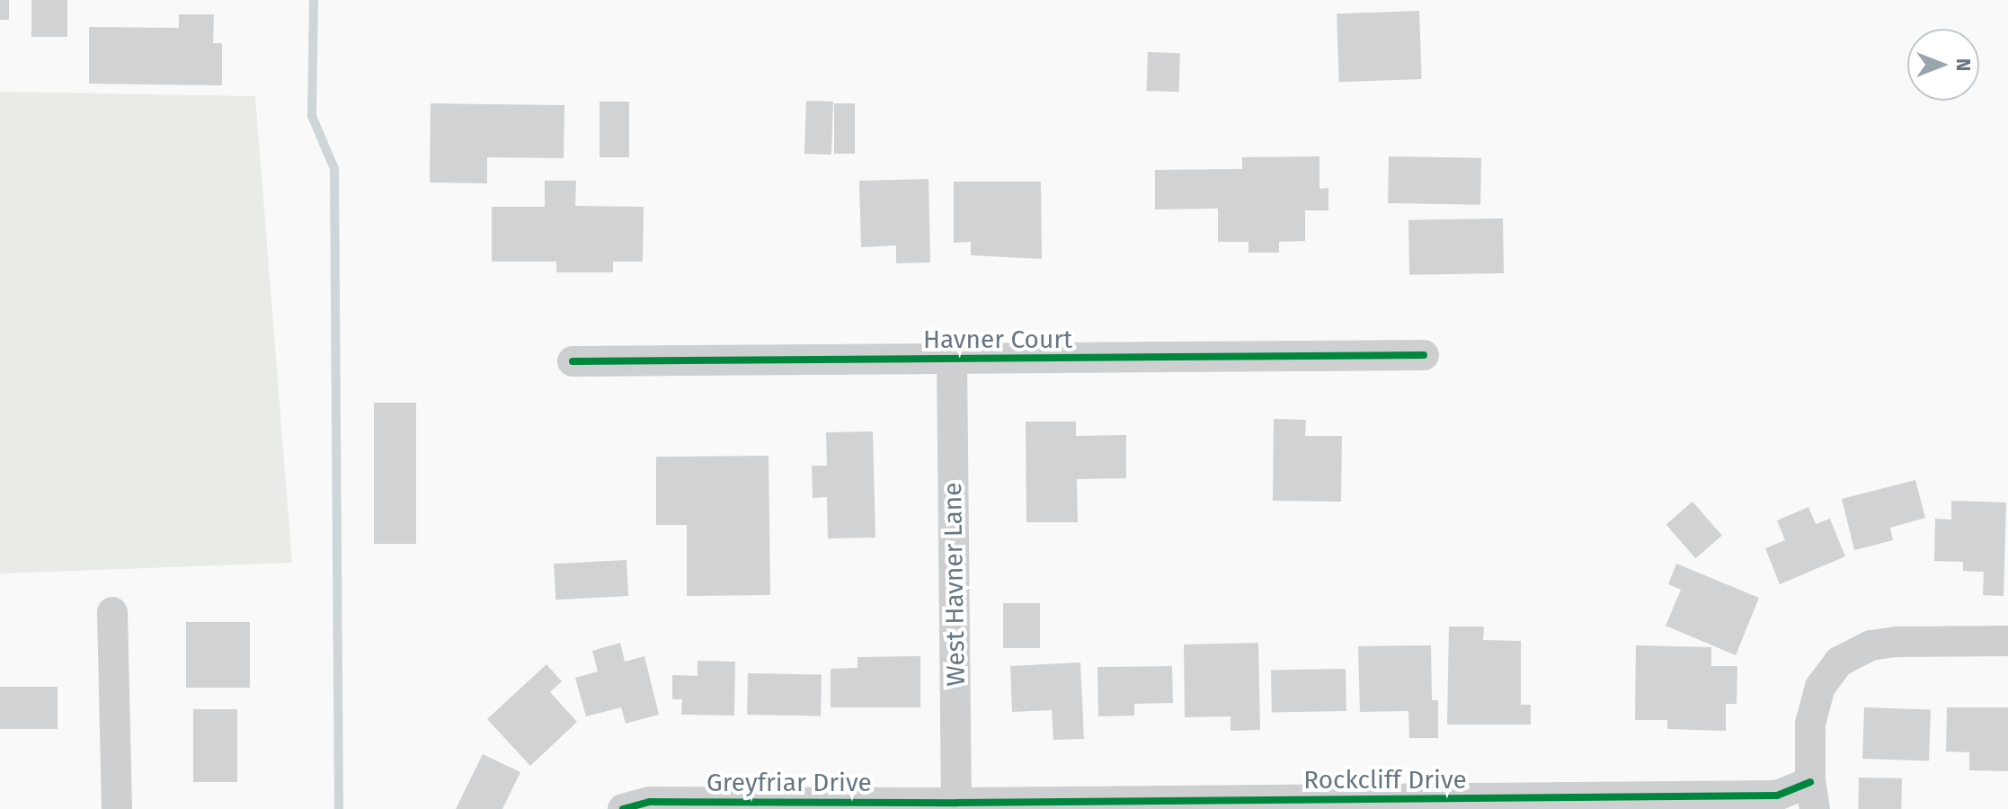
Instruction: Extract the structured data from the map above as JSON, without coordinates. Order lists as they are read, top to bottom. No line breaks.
{"streets":{"street":["Havner Court","West Havner Lane","Rockcliff Drive","Greyfriar Drive"]},"crossings":[["Havner Court","West Havner Lane"],["West Havner Lane","Rockcliff Drive"],["West Havner Lane","Greyfriar Drive"],["Rockcliff Drive","Greyfriar Drive"]],"north":"right"}
